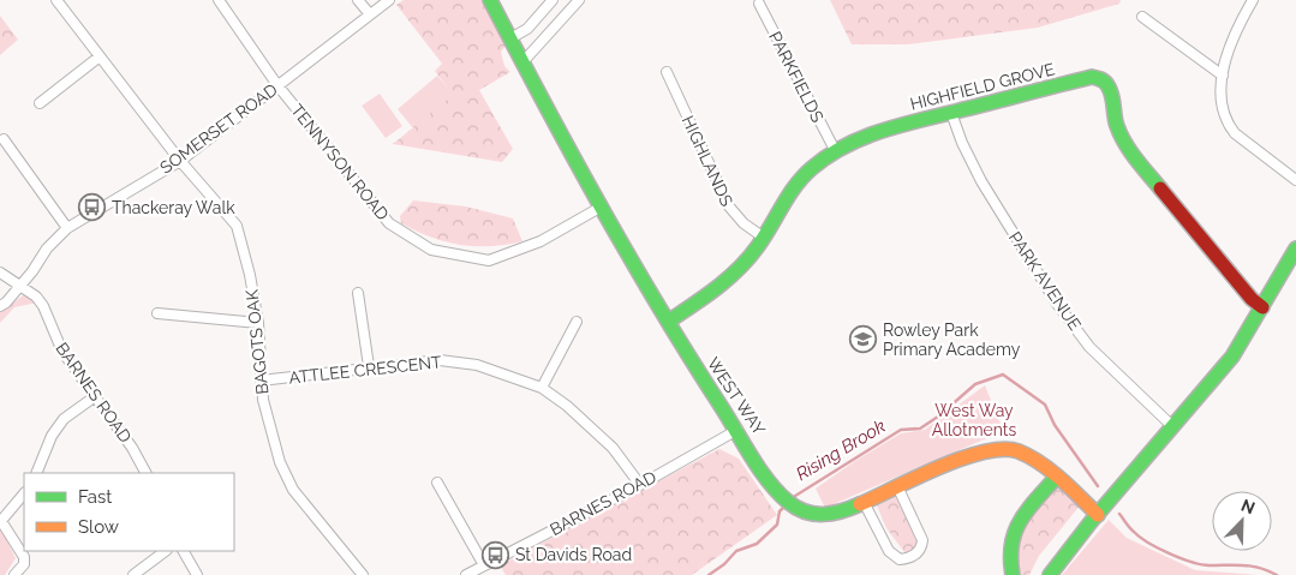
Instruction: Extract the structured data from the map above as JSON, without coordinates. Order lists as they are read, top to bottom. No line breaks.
{"streets":{"main road":["HIGHFIELD GROVE","WEST WAY"],"street":["PARKFIELDS","SOMERSET ROAD","HIGHLANDS","TENNYSON ROAD","PARK AVENUE","BAGOTS OAK","ATTLEE CRESCENT","BARNES ROAD"]},"crossings":[["PARKFIELDS","HIGHFIELD GROVE"],["HIGHFIELD GROVE","HIGHLANDS"],["HIGHFIELD GROVE","PARK AVENUE"],["HIGHFIELD GROVE","WEST WAY"],["SOMERSET ROAD","TENNYSON ROAD"],["SOMERSET ROAD","BAGOTS OAK"],["SOMERSET ROAD","BARNES ROAD"],["TENNYSON ROAD","WEST WAY"],["BAGOTS OAK","ATTLEE CRESCENT"],["ATTLEE CRESCENT","BARNES ROAD"],["BARNES ROAD","WEST WAY"]],"water":["Rising Brook"],"parks":["West Way Allotments"],"places":{"bus stop":["Thackeray Walk","St Davids Road"],"school or university":["Rowley Park Primary Academy"]},"legend":["Fast","Slow"],"north":"top right"}
